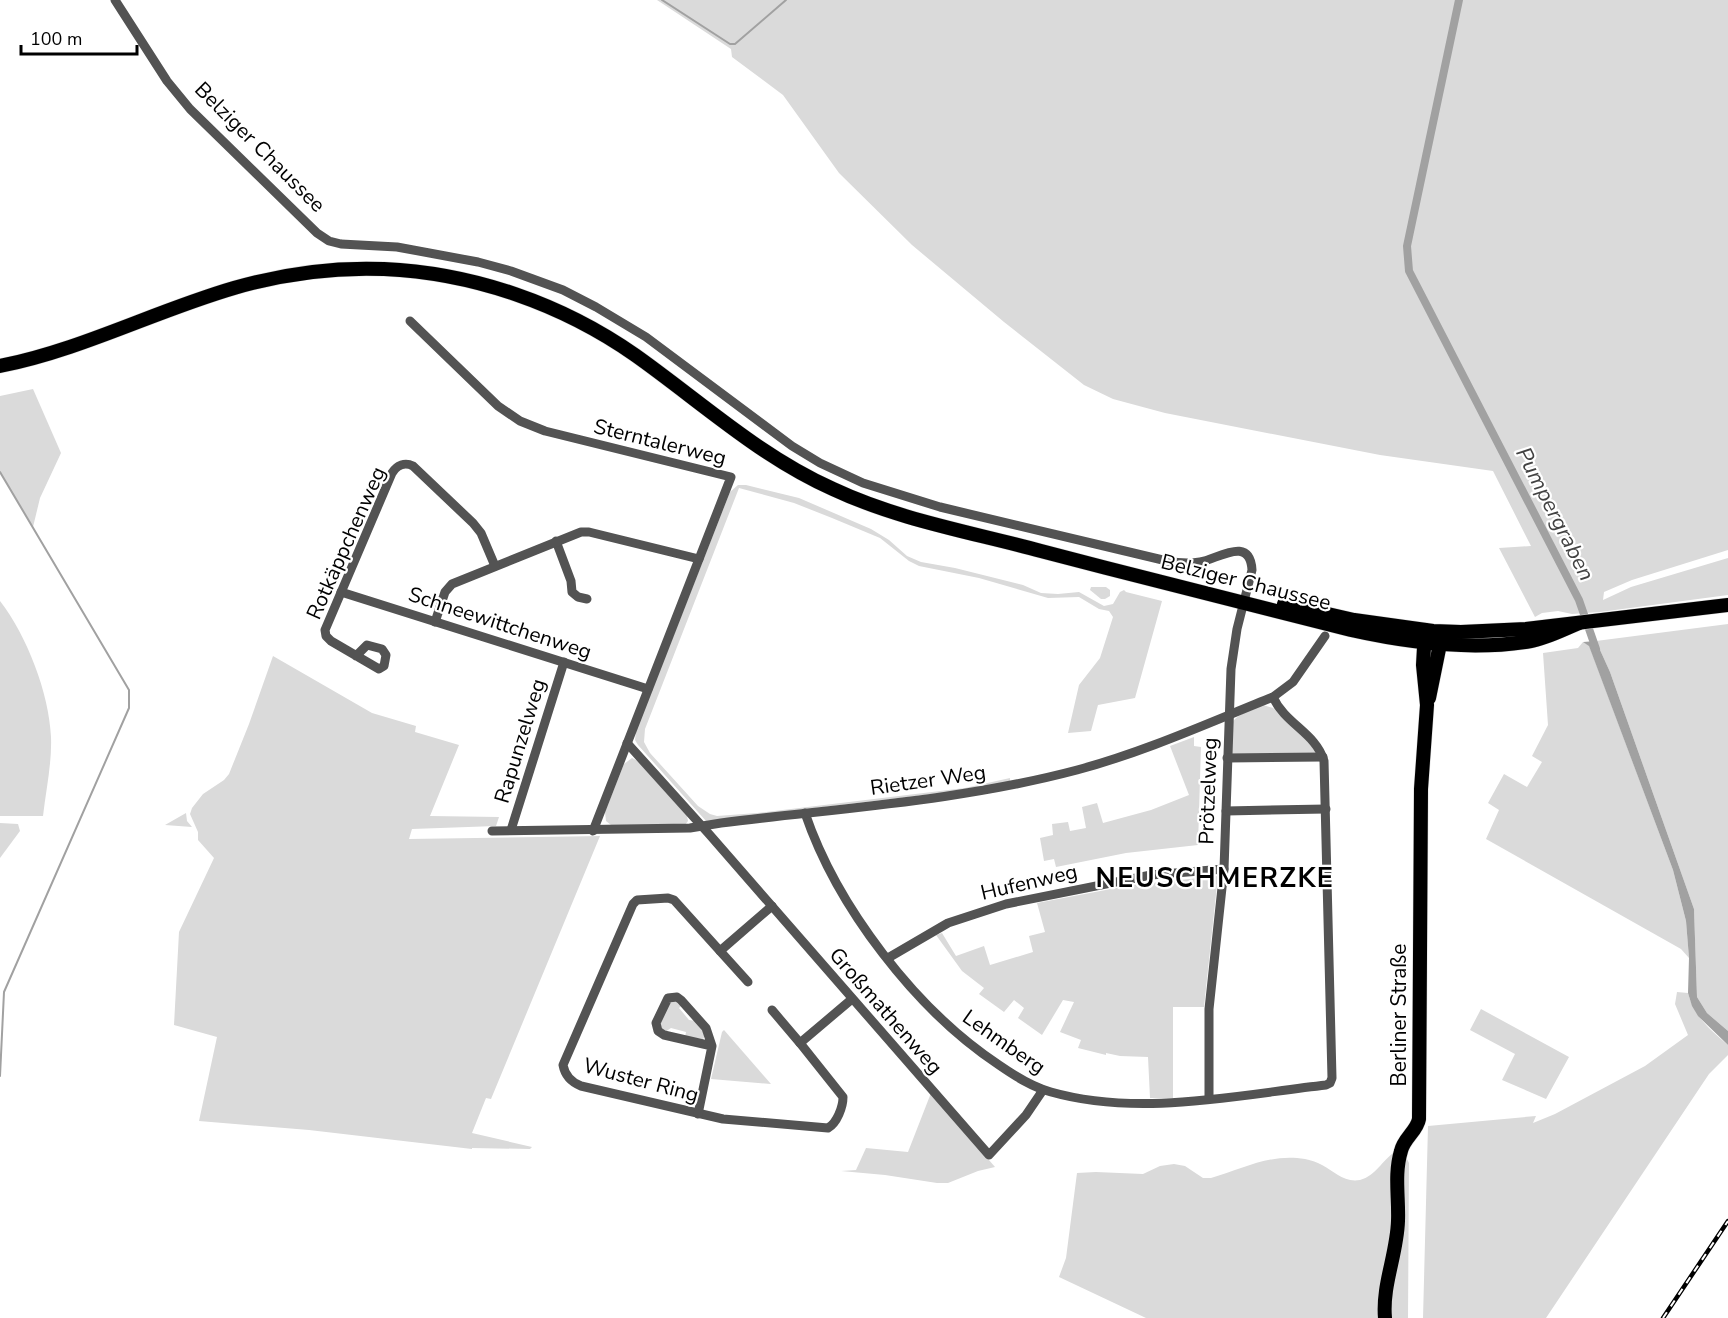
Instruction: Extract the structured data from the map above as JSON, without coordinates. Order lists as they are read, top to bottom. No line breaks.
{"streets":{"main road":["Belziger Chaussee","Berliner Straße"],"street":["Sterntalerweg","Rotkäppchenweg","Schneewittchenweg","Rapunzelweg","Rietzer Weg","Prötzelweg","Hufenweg","Großmathenweg","Lehmberg","Wuster Ring"]},"crossings":[["Belziger Chaussee","Prötzelweg"],["Belziger Chaussee","Berliner Straße"],["Sterntalerweg","Schneewittchenweg"],["Sterntalerweg","Rietzer Weg"],["Rotkäppchenweg","Schneewittchenweg"],["Schneewittchenweg","Rapunzelweg"],["Rapunzelweg","Rietzer Weg"],["Rietzer Weg","Prötzelweg"],["Rietzer Weg","Großmathenweg"],["Rietzer Weg","Lehmberg"],["Prötzelweg","Hufenweg"],["Prötzelweg","Lehmberg"],["Hufenweg","Lehmberg"],["Großmathenweg","Lehmberg"]],"districts":["NEUSCHMERZKE"],"water":["Pumpergraben"],"scale_bar":"100 m"}
